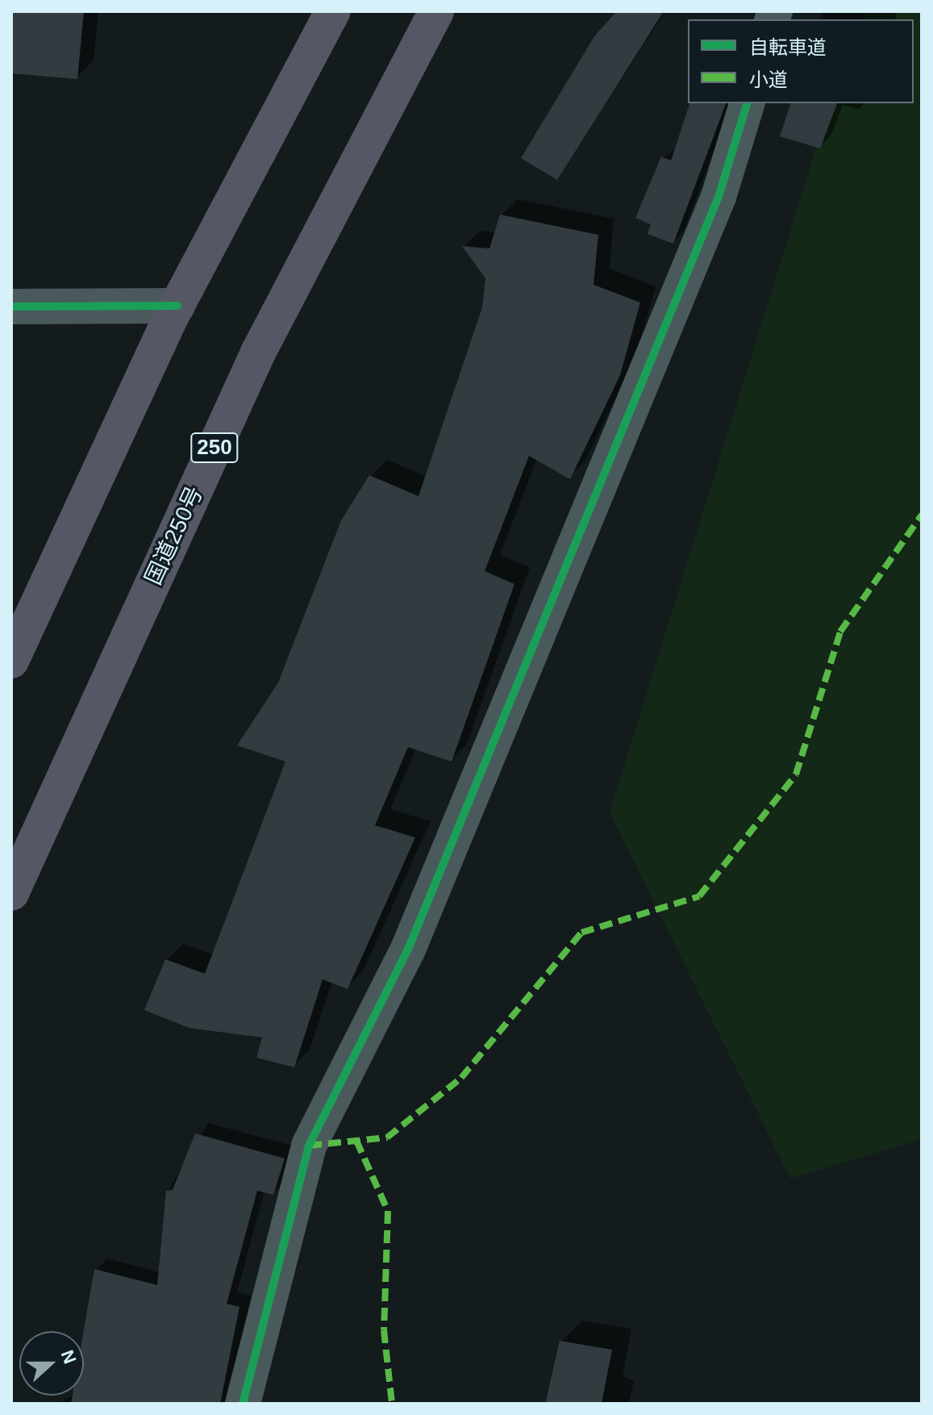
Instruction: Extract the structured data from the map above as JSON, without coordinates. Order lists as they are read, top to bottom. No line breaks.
{"streets":{"highway":["250","国道250号"]},"legend":["自転車道","小道"],"north":"right"}
